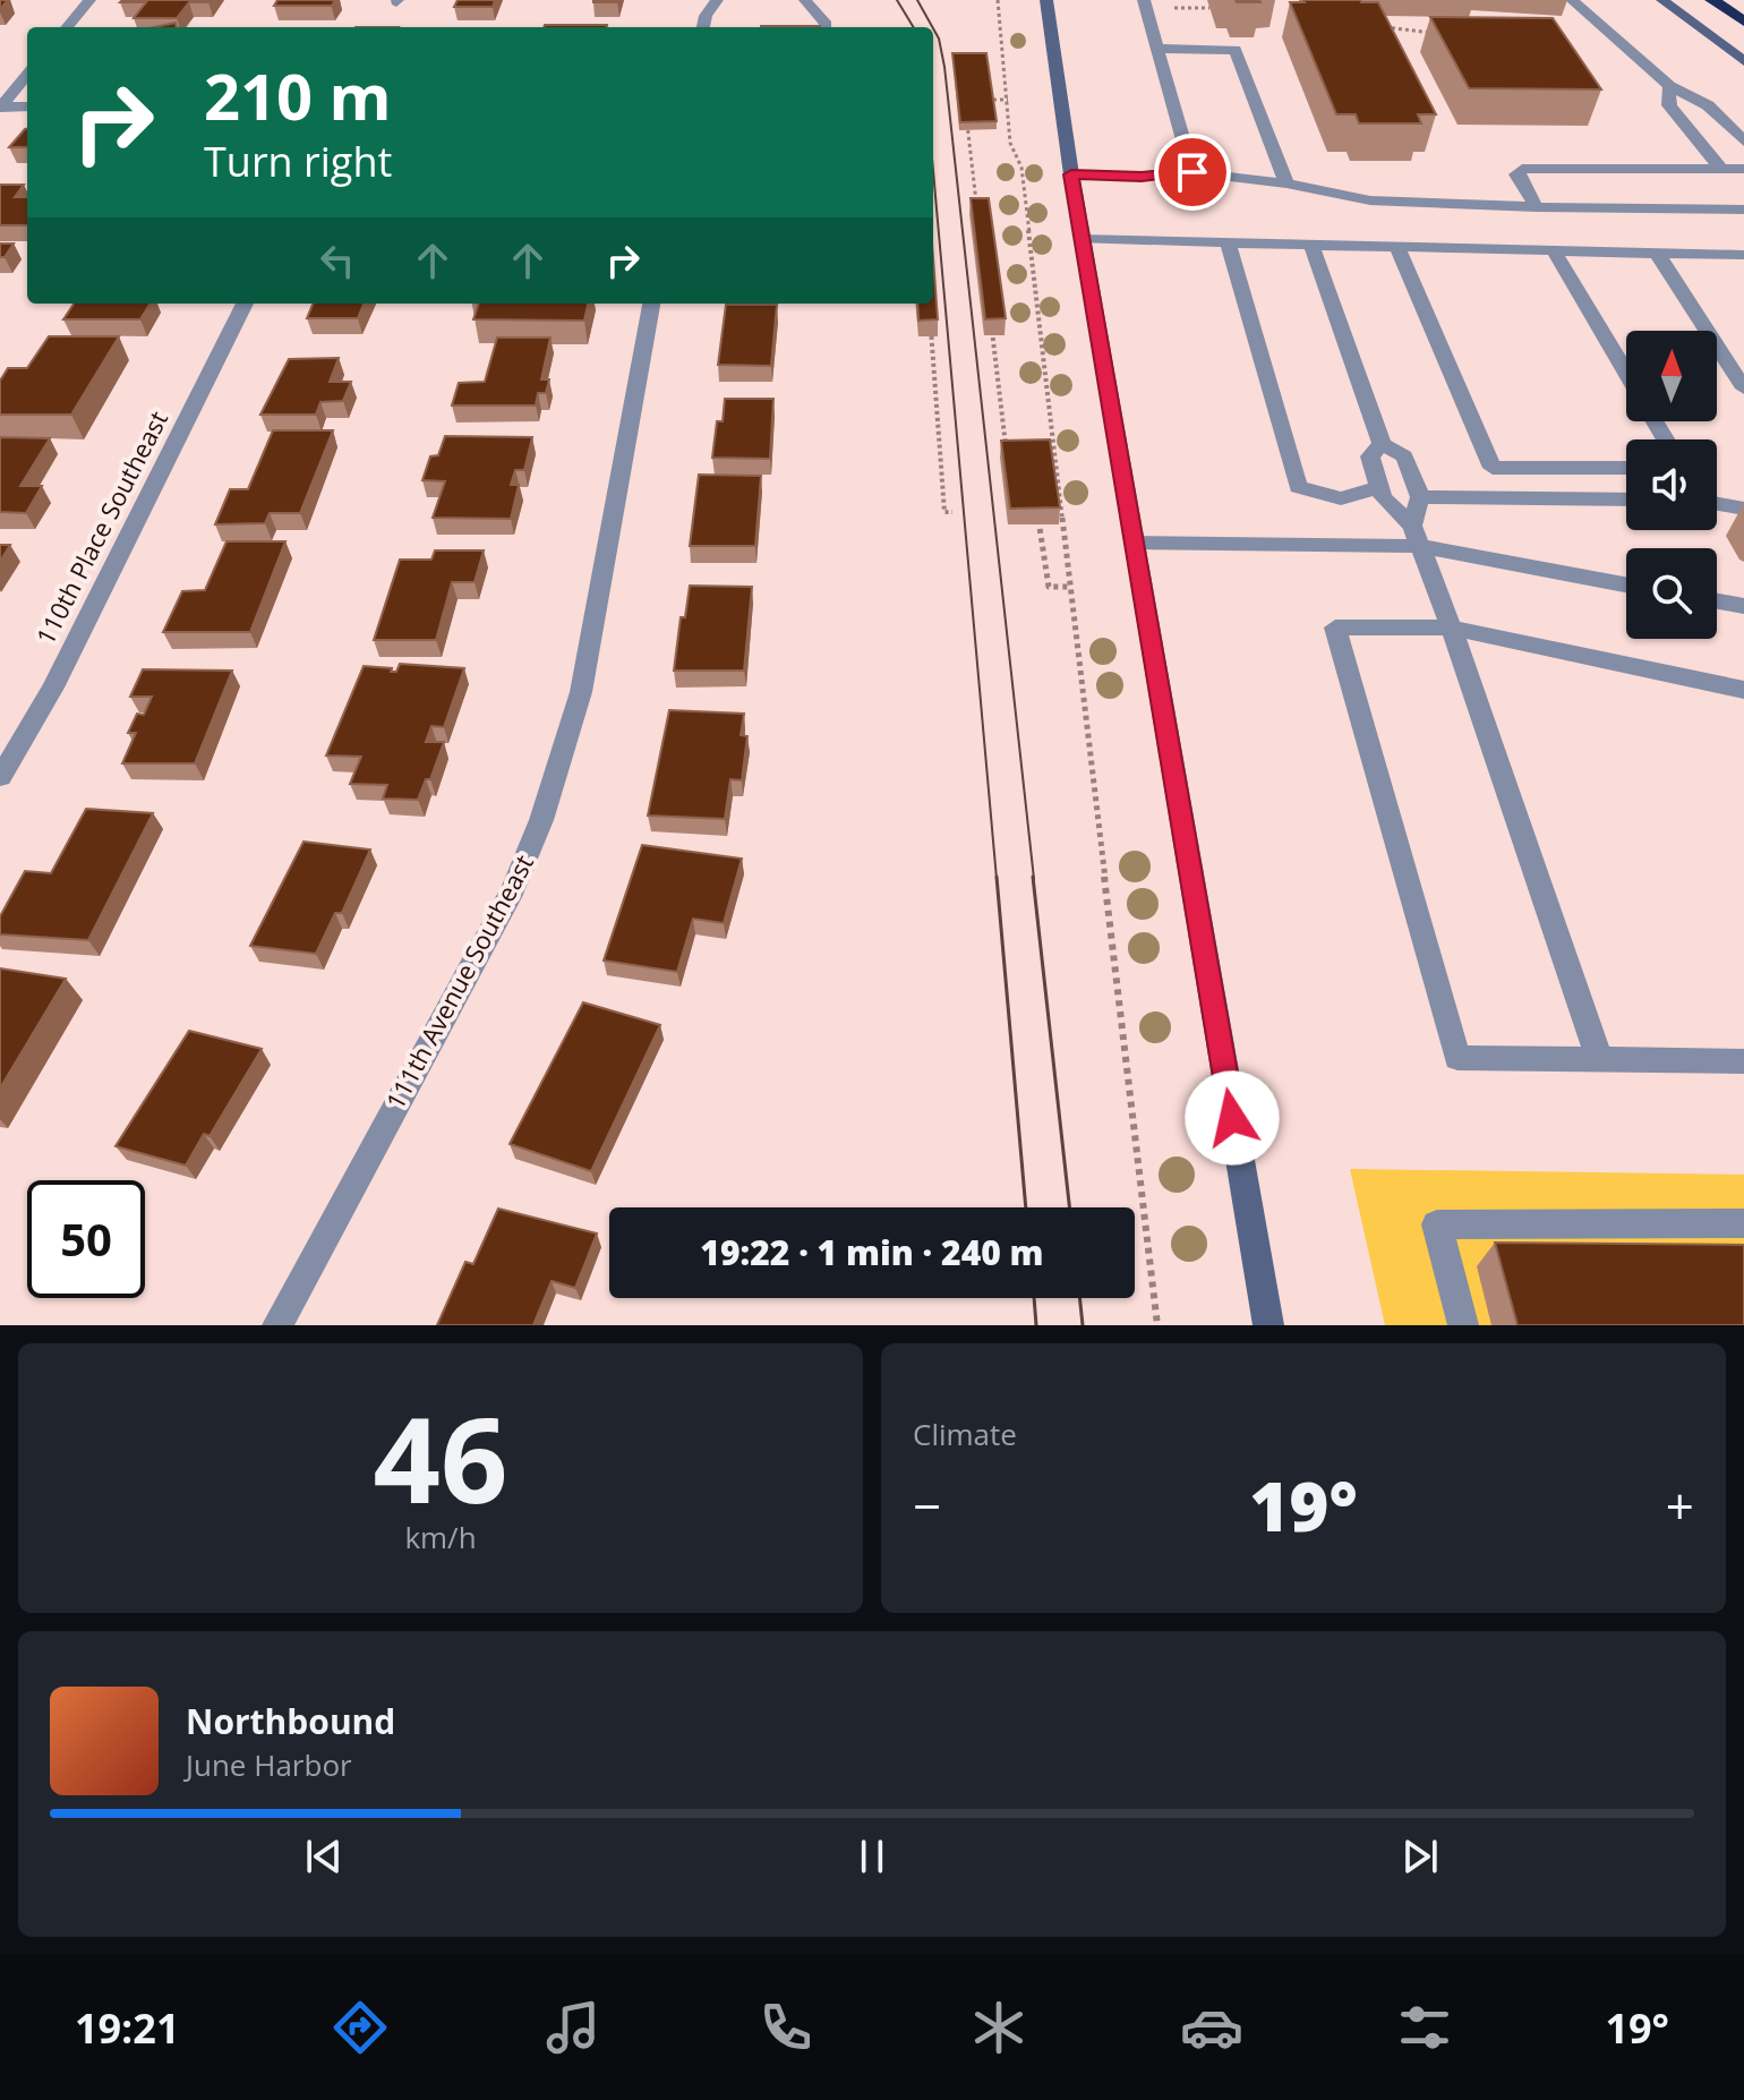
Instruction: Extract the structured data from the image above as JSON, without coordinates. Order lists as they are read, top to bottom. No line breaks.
{"streets":{"street":["110th Place Southeast","111th Avenue Southeast"]},"north":"top","page":{"turn":["210 m","Turn right"],"limit":"50","trip":"19:22 · 1 min · 240 m","tile":[["46","km/h"],"Climate"],"heat":["−","19°","+"],"song":["Northbound","June Harbor"],"tabs":["19:21","19°"]}}
